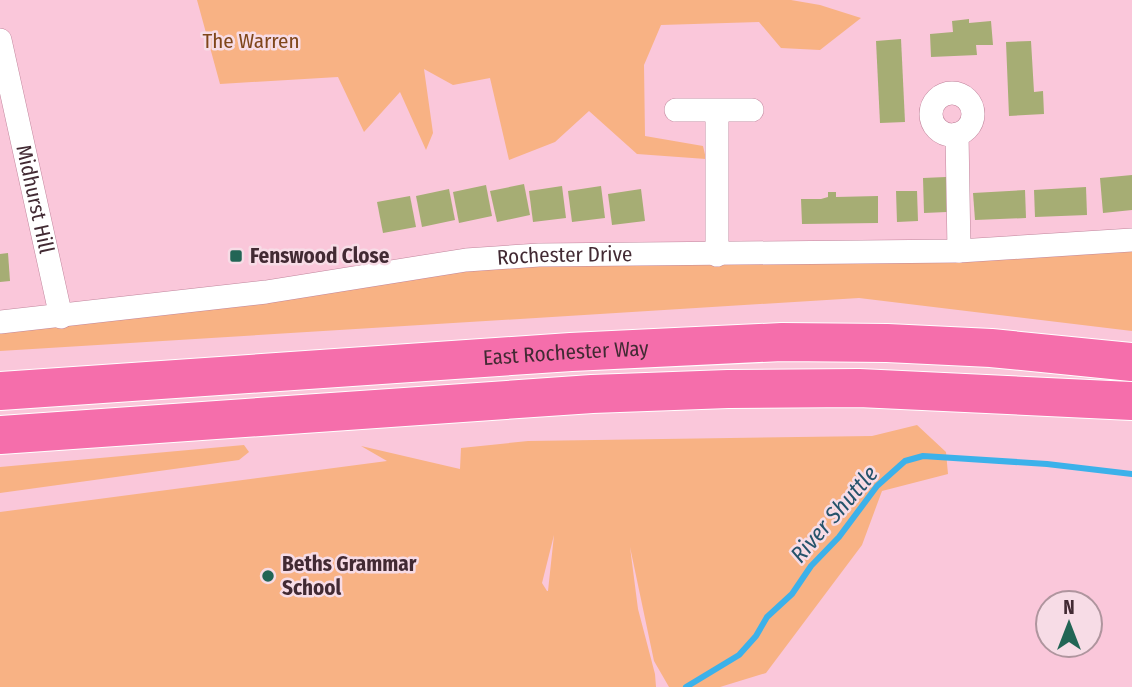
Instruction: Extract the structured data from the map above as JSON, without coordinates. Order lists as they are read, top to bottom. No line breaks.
{"streets":{"highway":["East Rochester Way"],"street":["Midhurst Hill","Rochester Drive"]},"crossings":[["Midhurst Hill","Rochester Drive"]],"water":["River Shuttle"],"parks":["The Warren"],"places":{"transit":["Fenswood Close"],"other":["Beths Grammar School"]},"north":"top"}
